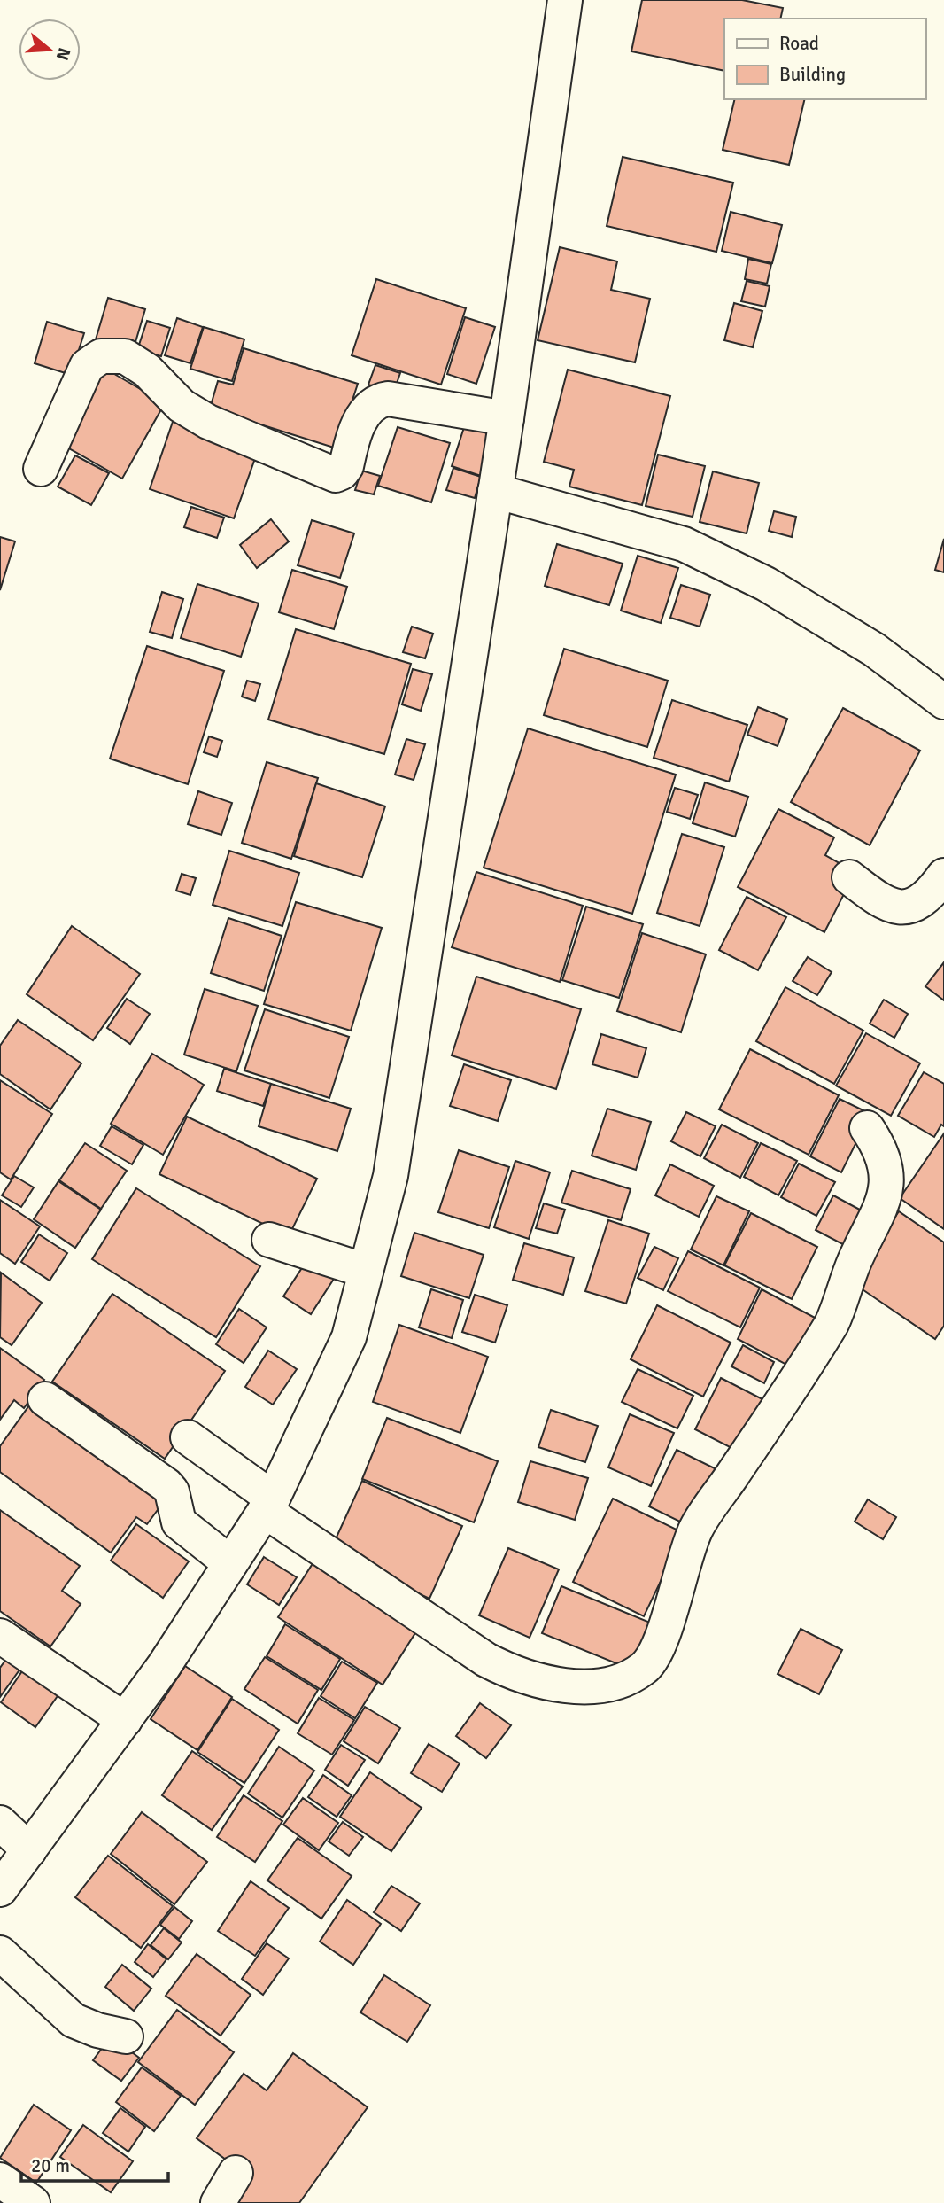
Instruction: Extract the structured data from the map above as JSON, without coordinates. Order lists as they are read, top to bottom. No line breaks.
{"legend":["Road","Building"],"scale_bar":"20 m","north":"right"}
